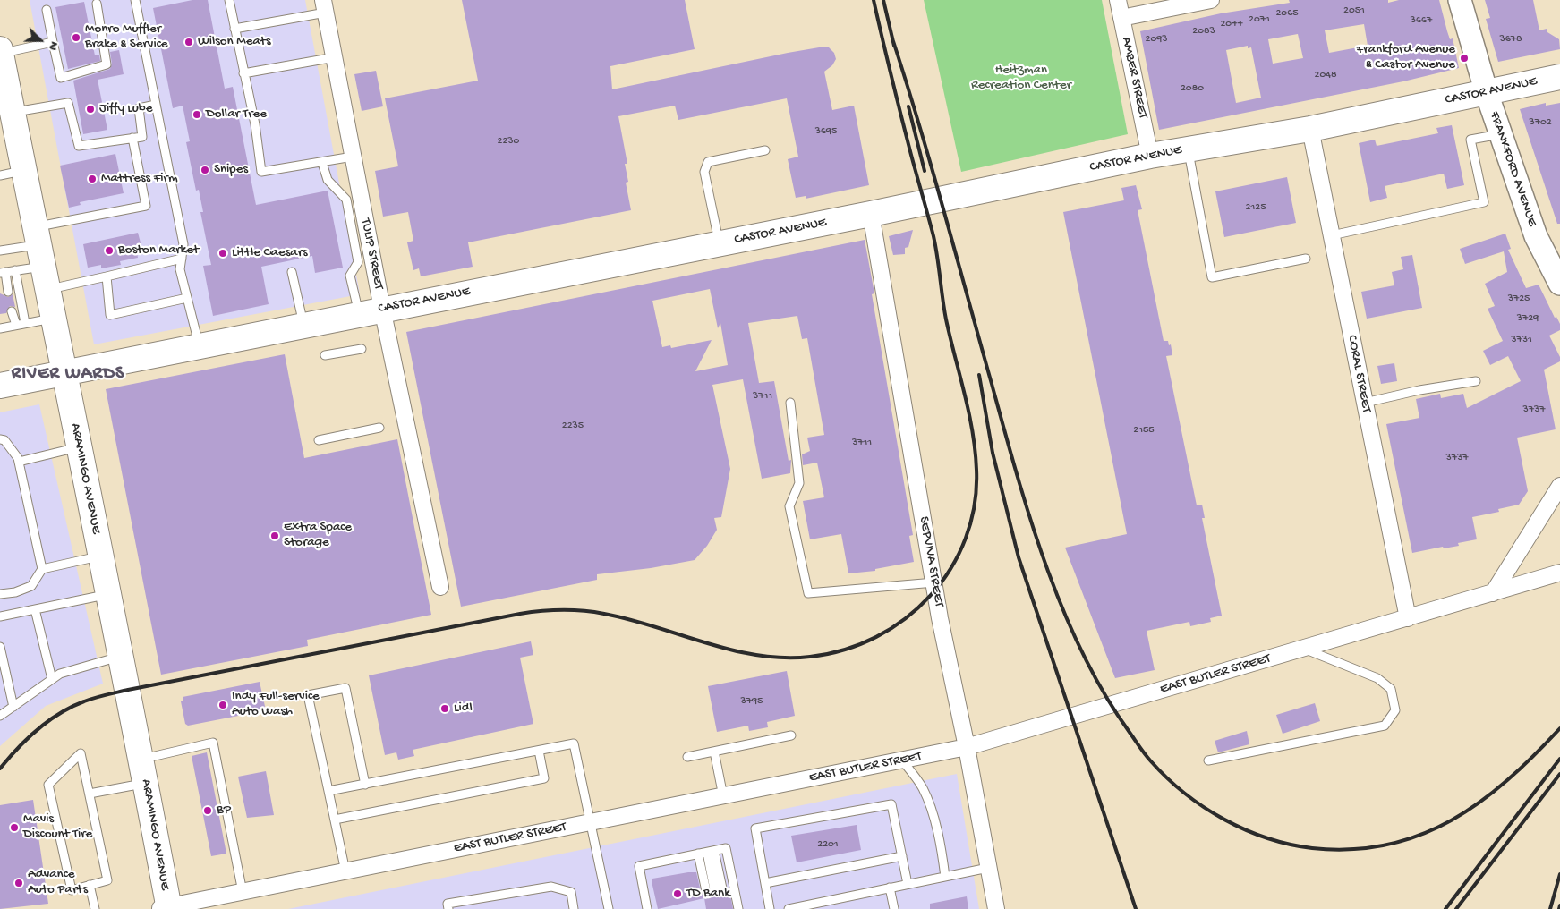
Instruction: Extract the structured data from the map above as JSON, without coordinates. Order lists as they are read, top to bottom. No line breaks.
{"streets":{"main road":["CASTOR AVENUE","FRANKFORD AVENUE","ARAMINGO AVENUE"],"street":["AMBER STREET","TULIP STREET","CORAL STREET","SEPVIVA STREET","EAST BUTLER STREET"]},"crossings":[["AMBER STREET","CASTOR AVENUE"],["CASTOR AVENUE","FRANKFORD AVENUE"],["CASTOR AVENUE","TULIP STREET"],["CASTOR AVENUE","CORAL STREET"],["CASTOR AVENUE","ARAMINGO AVENUE"],["CASTOR AVENUE","SEPVIVA STREET"],["CORAL STREET","EAST BUTLER STREET"],["ARAMINGO AVENUE","EAST BUTLER STREET"],["SEPVIVA STREET","EAST BUTLER STREET"]],"districts":["RIVER WARDS"],"parks":["Heitzman Recreation Center"],"places":["Monro Muffler Brake & Service","Wilson Meats","Frankford Avenue & Castor Avenue","Jiffy Lube","Dollar Tree","Snipes","Mattress Firm","Boston Market","Little Caesars","Extra Space Storage","Indy Full-service Auto Wash","Lidl","BP","Mavis Discount Tire","Advance Auto Parts","TD Bank"],"house_numbers":["2051","2065","2071","3667","2077","2083","2093","3678","2048","2080","3702","3695","2230","2125","3725","3729","3731","3711","3737","2235","2155","3711","3737","3795","2201"],"north":"bottom right"}
